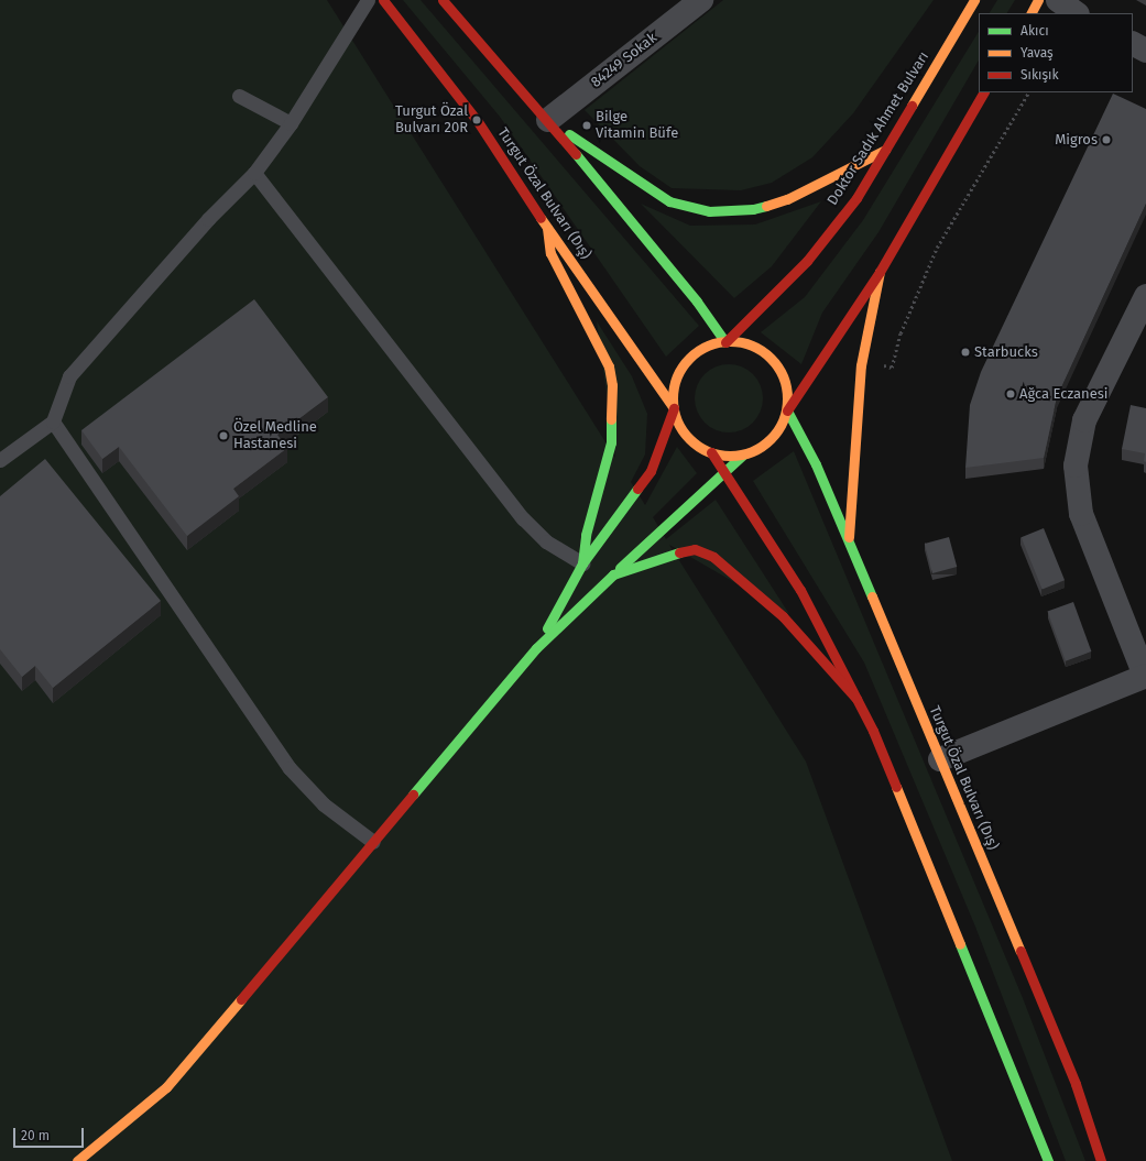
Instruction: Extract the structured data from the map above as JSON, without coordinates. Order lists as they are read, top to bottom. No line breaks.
{"streets":{"main road":["Doktor Sadık Ahmet Bulvarı","Turgut Özal Bulvarı (Dış)"],"street":["84249 Sokak"]},"crossings":[["Doktor Sadık Ahmet Bulvarı","Turgut Özal Bulvarı (Dış)"]],"places":["Turgut Özal Bulvarı 20R","Bilge Vitamin Büfe","Migros","Starbucks","Ağca Eczanesi","Özel Medline Hastanesi"],"legend":["Akıcı","Yavaş","Sıkışık"],"scale_bar":"20 m"}
